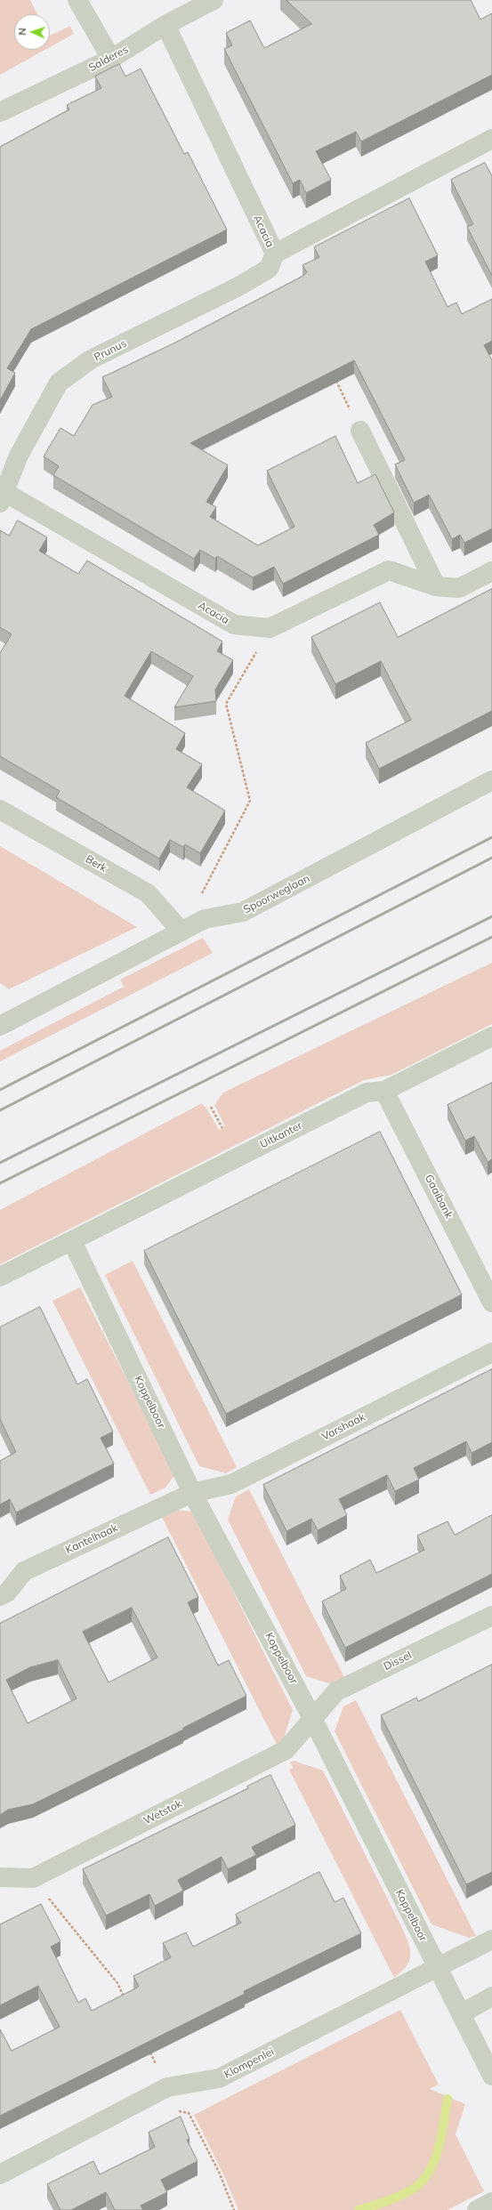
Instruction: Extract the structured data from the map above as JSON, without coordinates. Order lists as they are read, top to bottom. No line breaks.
{"streets":{"street":["Salderes","Acacia","Prunus","Berk","Spoorweglaan","Uitkanter","Gaaibank","Koppelboor","Varshaak","Kantelhaak","Dissel","Wetstok","Klompenlei"]},"crossings":[["Salderes","Acacia"],["Acacia","Prunus"],["Berk","Spoorweglaan"],["Uitkanter","Gaaibank"],["Uitkanter","Koppelboor"],["Koppelboor","Varshaak"],["Koppelboor","Kantelhaak"],["Koppelboor","Dissel"],["Koppelboor","Wetstok"],["Koppelboor","Klompenlei"],["Varshaak","Kantelhaak"],["Dissel","Wetstok"]],"north":"left"}
